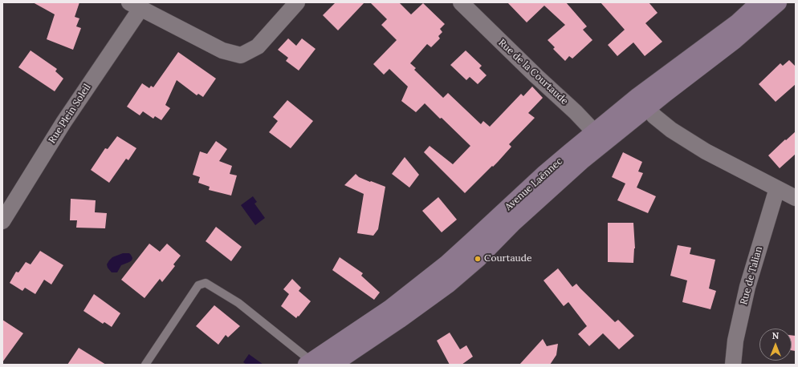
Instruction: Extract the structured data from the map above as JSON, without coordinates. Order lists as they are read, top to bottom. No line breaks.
{"streets":{"main road":["Avenue Laënnec"],"street":["Rue de la Courtaude","Rue Plein Soleil","Rue de Talian"]},"crossings":[["Rue de la Courtaude","Avenue Laënnec"]],"places":["Courtaude"],"north":"top"}
